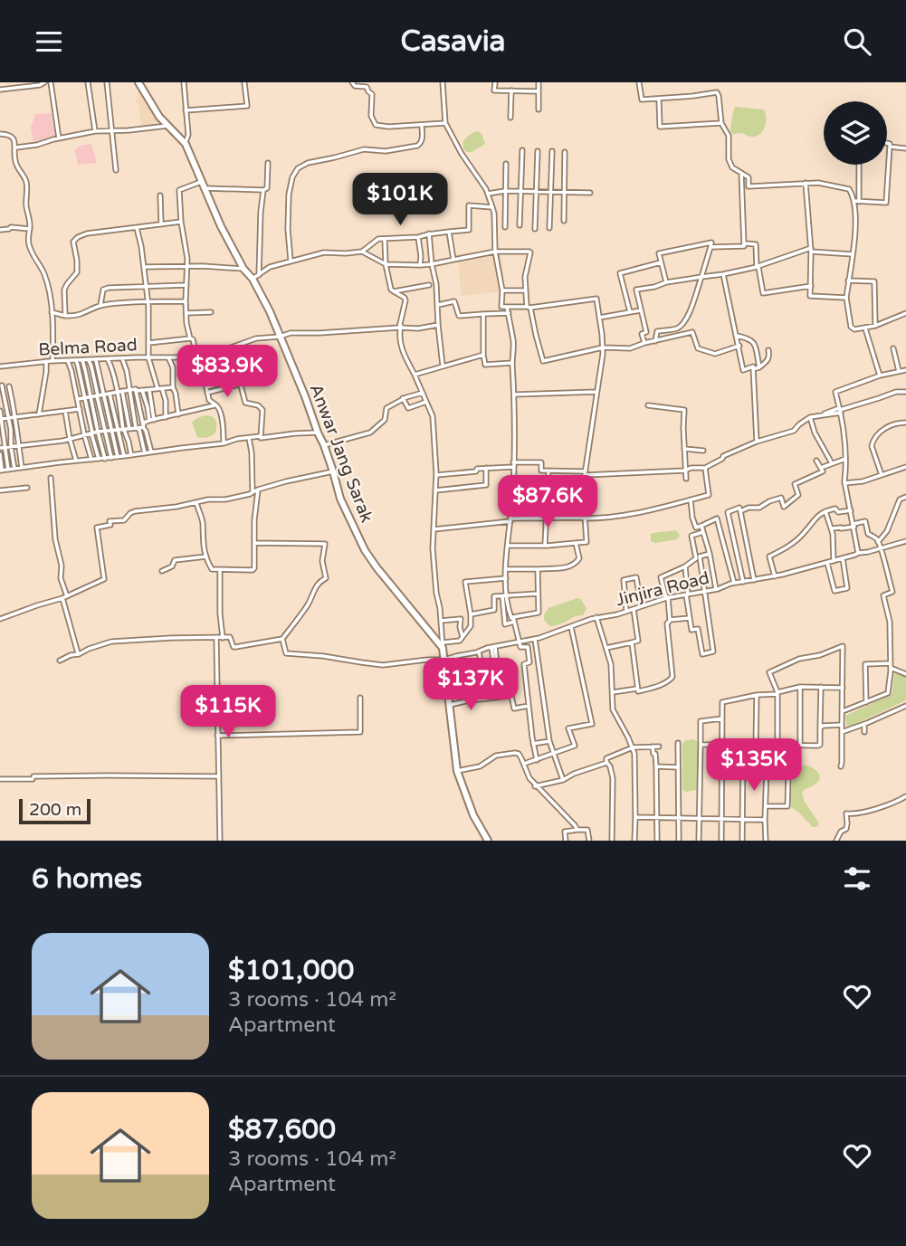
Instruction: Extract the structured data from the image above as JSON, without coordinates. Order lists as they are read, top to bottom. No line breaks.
{"streets":{"main road":["Anwar Jang Sarak"],"street":["Belma Road","Jinjira Road"]},"crossings":[["Belma Road","Anwar Jang Sarak"]],"scale_bar":"200 m","page":{"header":"Casavia","price":["$101K","$83.9K","$87.6K","$137K","$115K","$135K"],"scale":"200 m","heading":"6 homes","list":[{"name":"$101,000","note":"3 rooms · 104 m² · Apartment"},{"name":"$87,600","note":"3 rooms · 104 m² · Apartment"}]}}
